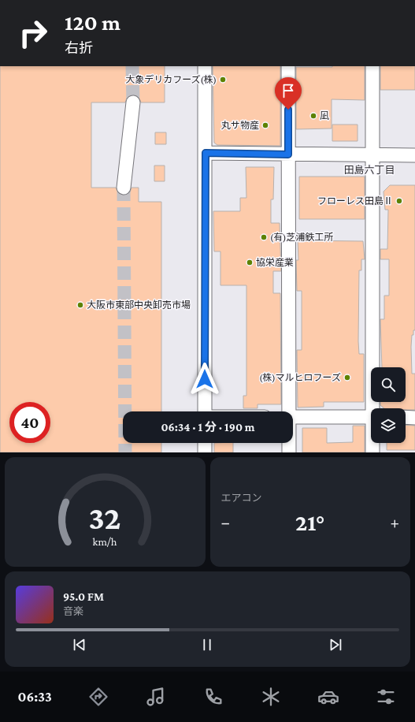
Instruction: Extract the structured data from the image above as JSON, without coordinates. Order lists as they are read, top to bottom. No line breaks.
{"districts":["田島六丁目"],"places":["大象デリカフーズ(株)","凪","丸サ物産","フローレス田島Ⅱ","(有)芝浦鉄工所","協栄産業","大阪市東部中央卸売市場","(株)マルヒロフーズ"],"page":{"turn":["120 m","右折"],"limit":"40","trip":"06:34 · 1 分 · 190 m","tile":"エアコン","heat":["−","21°","+"],"song":["95.0 FM","音楽"],"tabs":"06:33","gauge":["32","km/h"]}}
